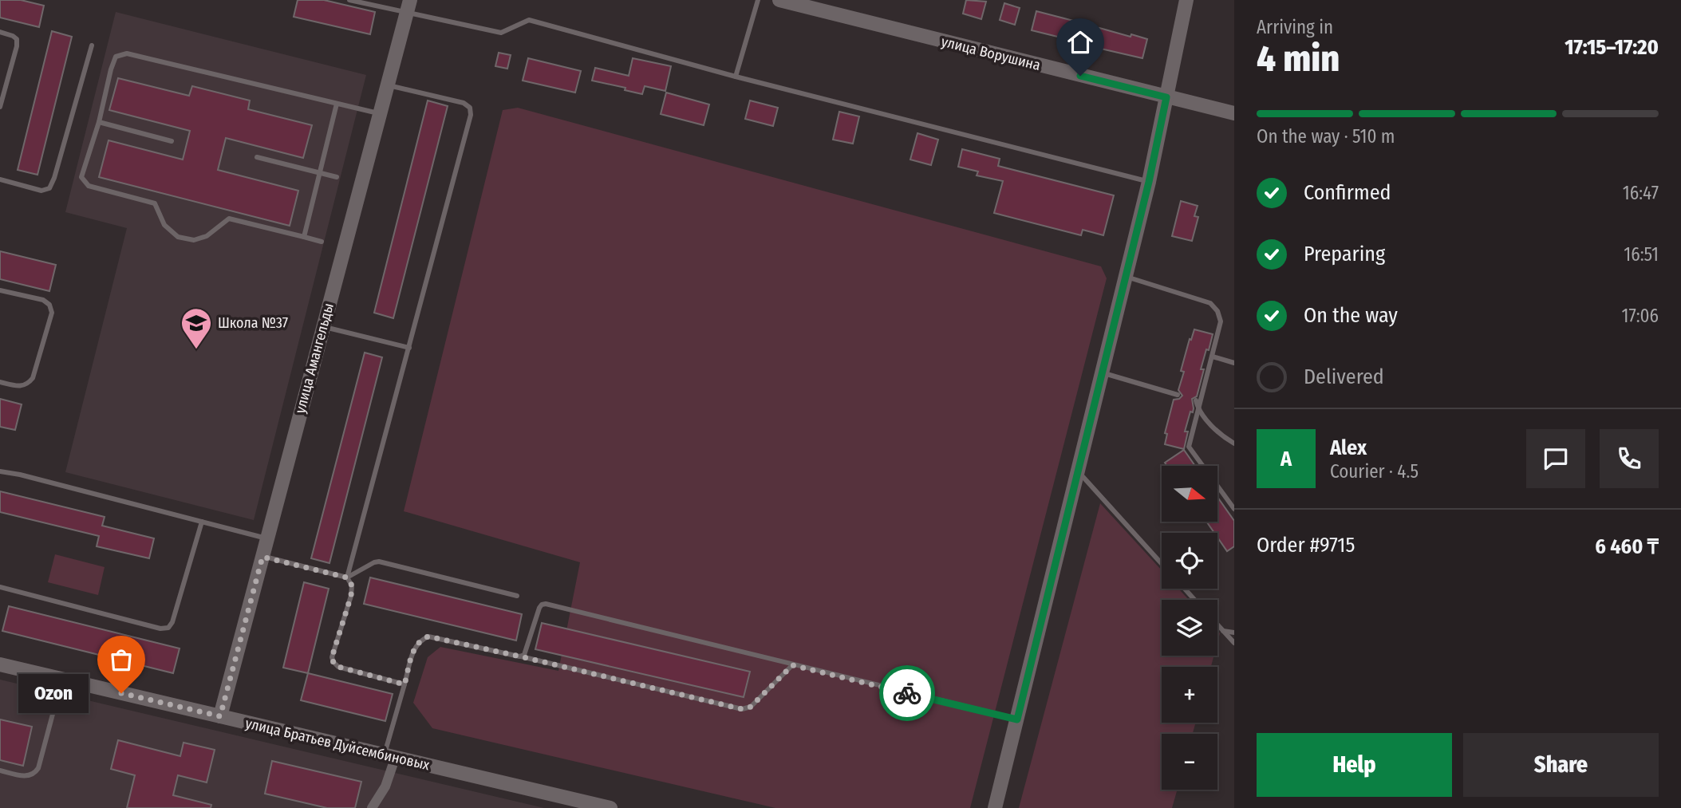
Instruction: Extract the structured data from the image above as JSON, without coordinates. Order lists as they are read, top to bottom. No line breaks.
{"streets":{"street":["улица Ворушина","улица Амангельды","улица Братьев Дуйсембиновых"]},"crossings":[["улица Амангельды","улица Братьев Дуйсембиновых"]],"places":{"school or university":["Школа №37"],"other":["Ozon"]},"north":"right","page":{"heading":["4 min","Arriving in","17:15–17:20"],"panel":["Alex","Courier · 4.5","Order #9715","6 460 ₸"],"bar":"On the way · 510 m","list":[["Confirmed","16:47"],["Preparing","16:51"],["On the way","17:06"],"Delivered"],"round":"A","map_buttons":["+","−"],"bubble":"Ozon","buttons":["Help","Share"]}}
